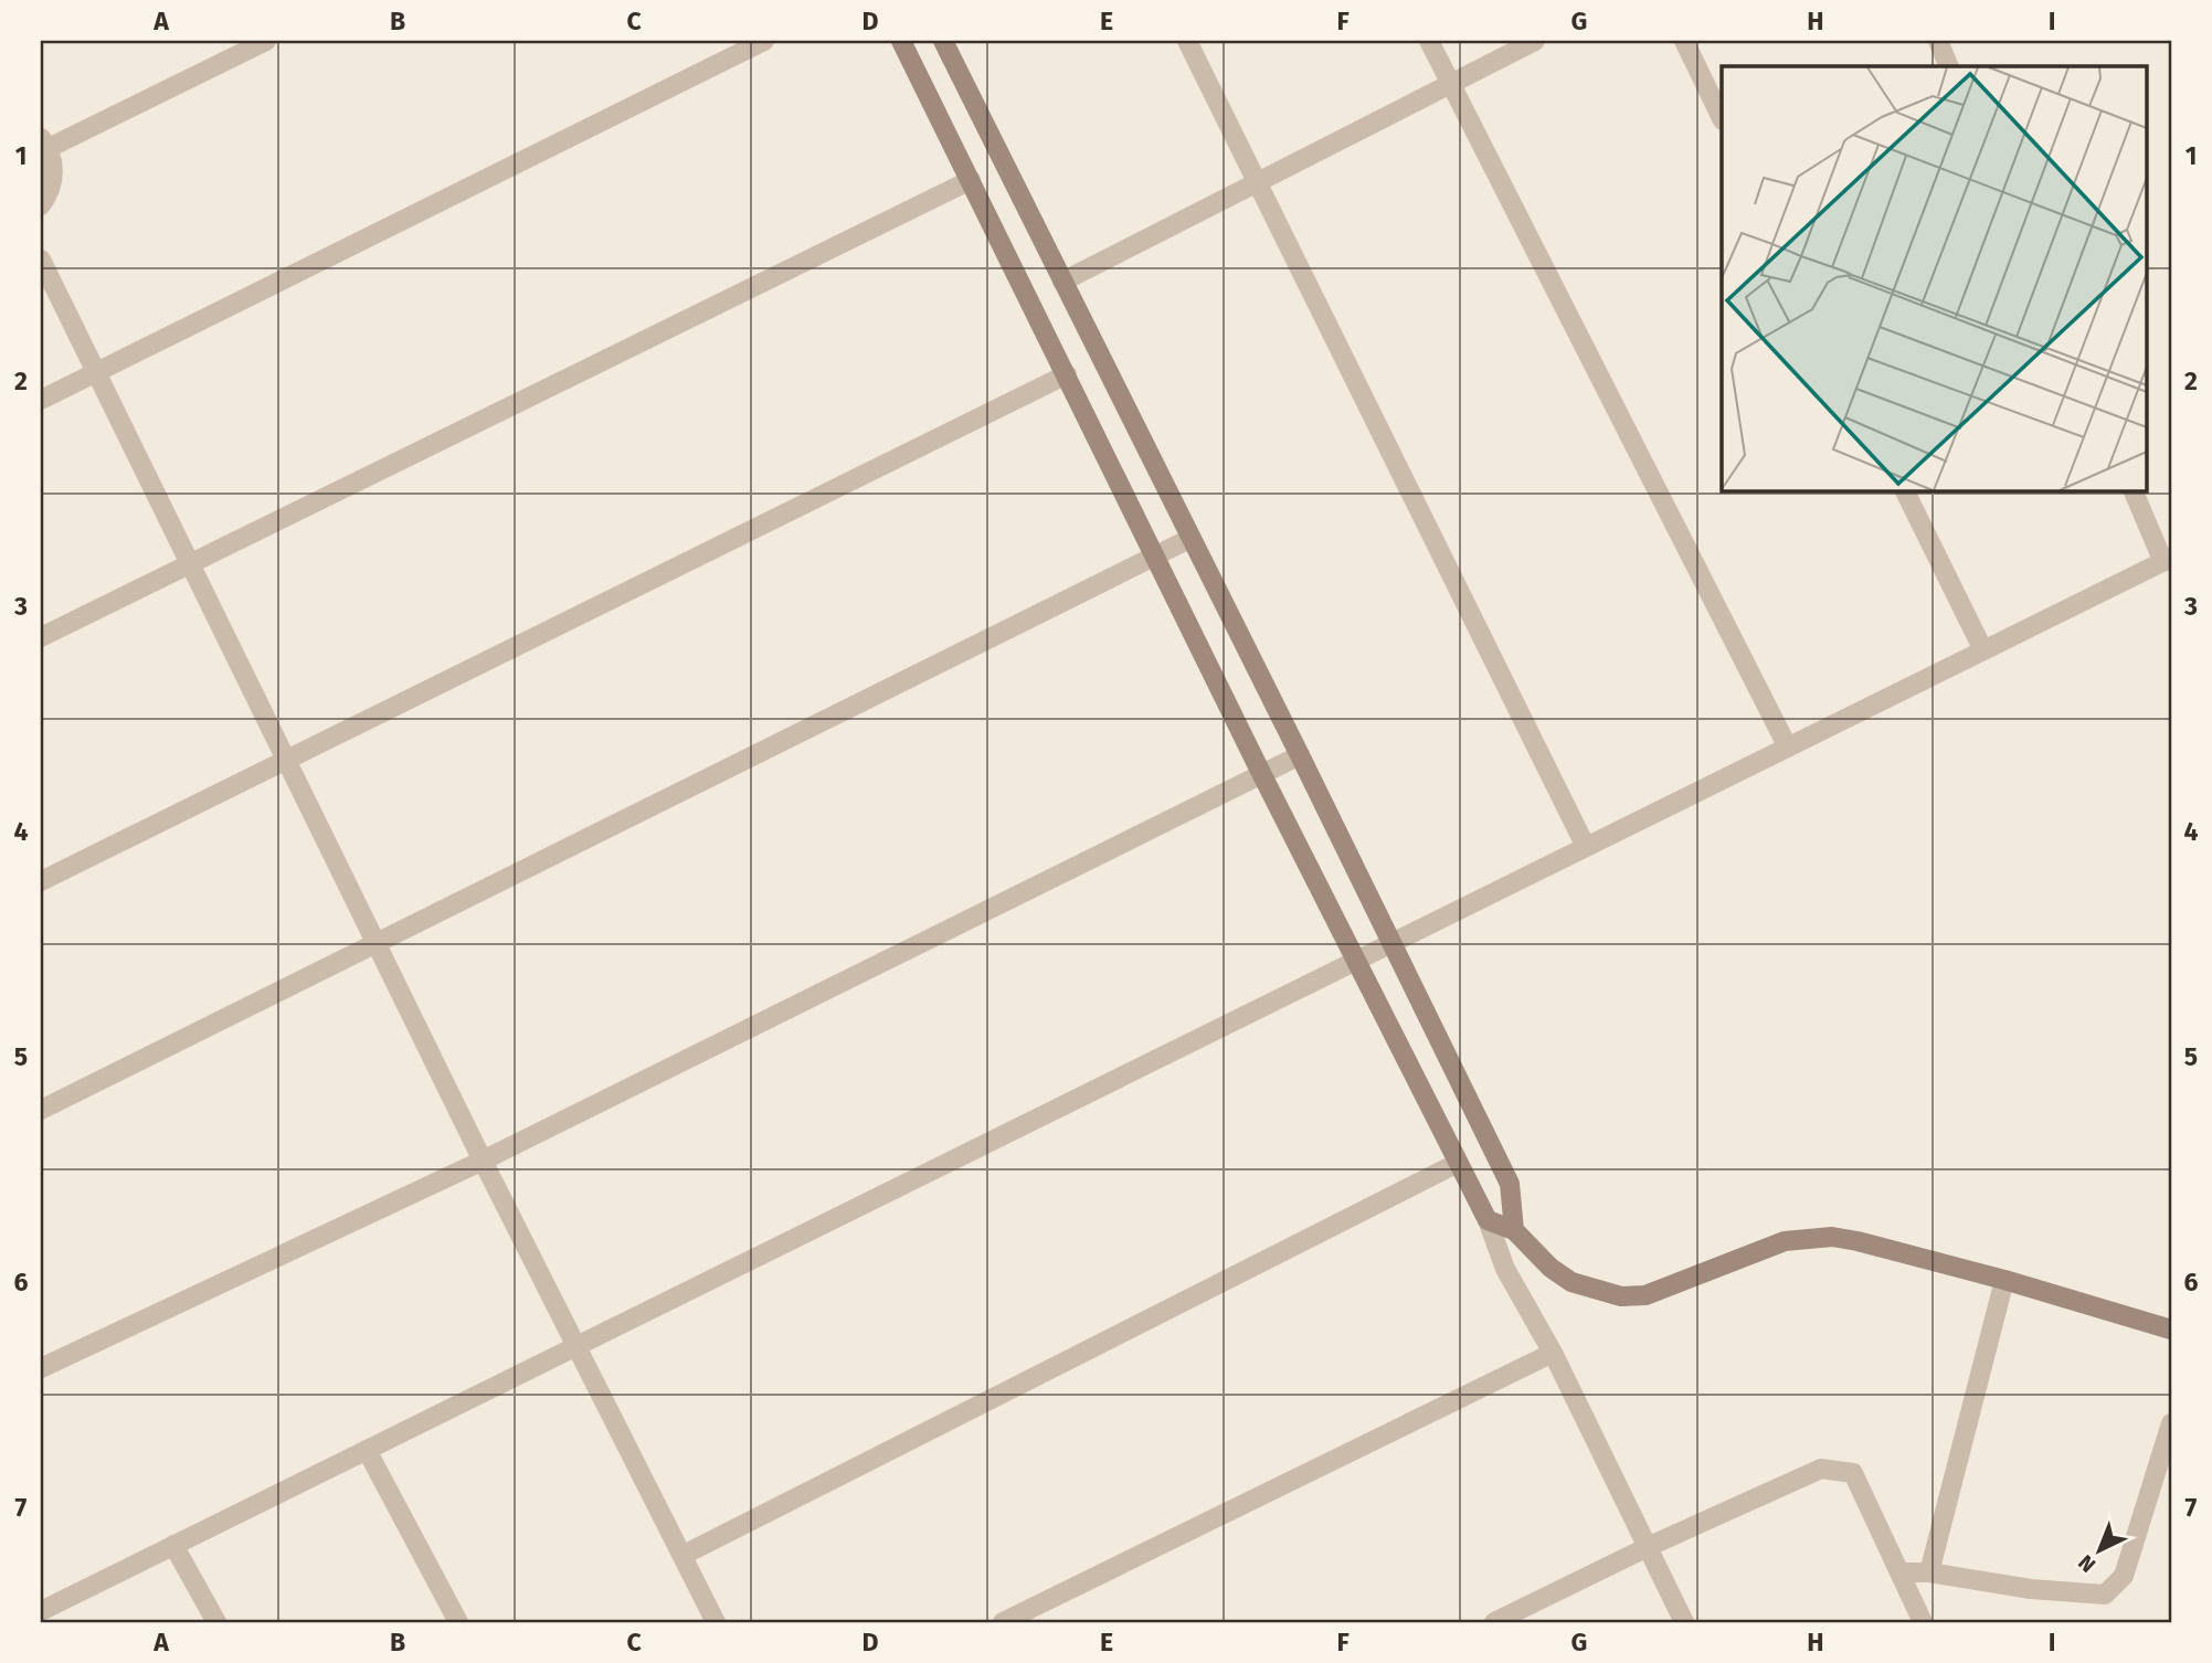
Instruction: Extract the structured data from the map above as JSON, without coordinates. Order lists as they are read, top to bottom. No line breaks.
{"north":"bottom left","grid":{"columns":["A","B","C","D","E","F","G","H","I"],"rows":["1","2","3","4","5","6","7"]}}
